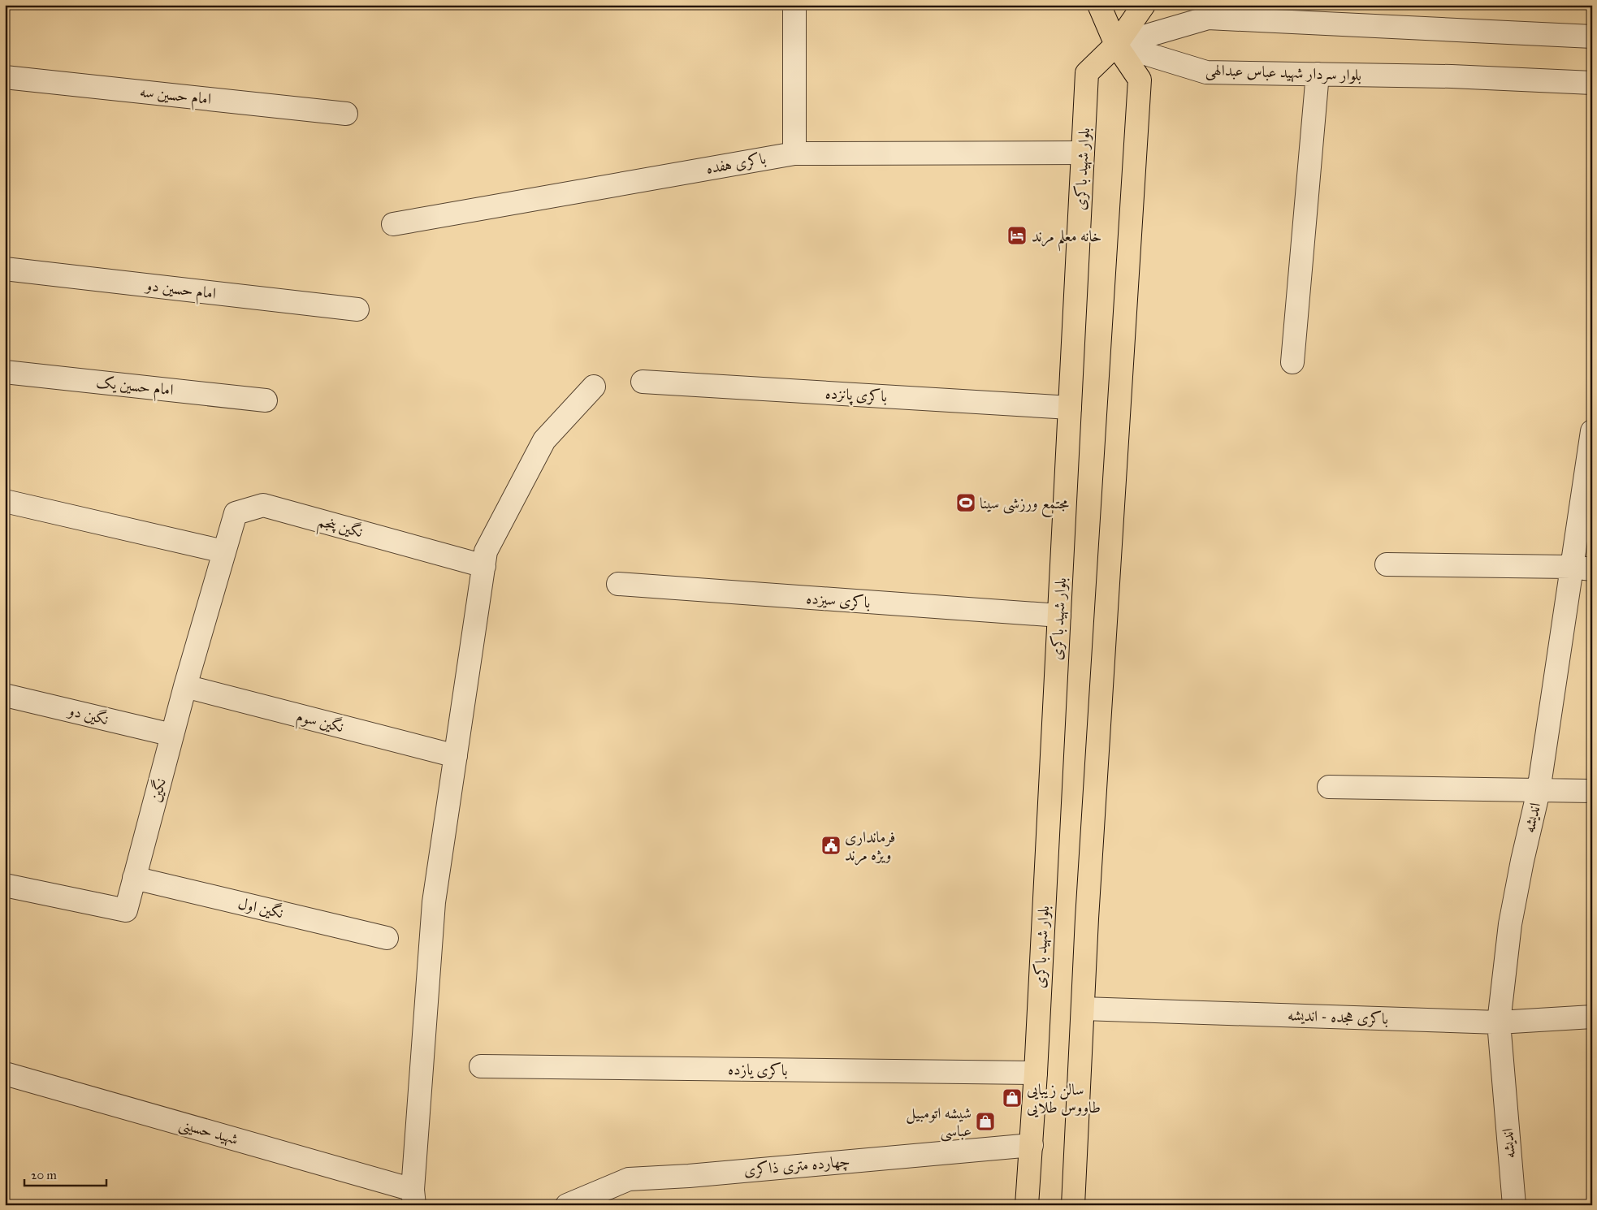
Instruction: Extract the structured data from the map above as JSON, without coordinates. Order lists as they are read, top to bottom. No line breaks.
{"streets":{"main road":["بلوار شهید باکری"],"street":["بلوار سردار شهید عباس عبدالهی","امام حسین سه","باکری هفده","امام حسین دو","امام حسین یک","باکری پانزده","نگین پنجم","باکری سیزده","نگین دو","نگین سوم","نگین","اندیشه","نگین اول","باکری هجده - اندیشه","باکری یازده","شهید حسینی","چهارده متری ذاکری"]},"crossings":[["بلوار سردار شهید عباس عبدالهی","بلوار شهید باکری"],["باکری هفده","بلوار شهید باکری"],["بلوار شهید باکری","باکری پانزده"],["بلوار شهید باکری","باکری سیزده"],["بلوار شهید باکری","باکری یازده"],["بلوار شهید باکری","چهارده متری ذاکری"],["نگین پنجم","نگین"],["نگین دو","نگین"],["نگین سوم","نگین"],["نگین","نگین اول"],["اندیشه","باکری هجده - اندیشه"]],"places":{"hotel":["خانه معلم مرند"],"sports":["مجتمع ورزشی سینا"],"public building":["فرمانداری ویژه مرند"],"shop":["سالن زیبایی طاووس طلایی","شیشه اتومبیل عباسی"]},"scale_bar":"20 m"}
